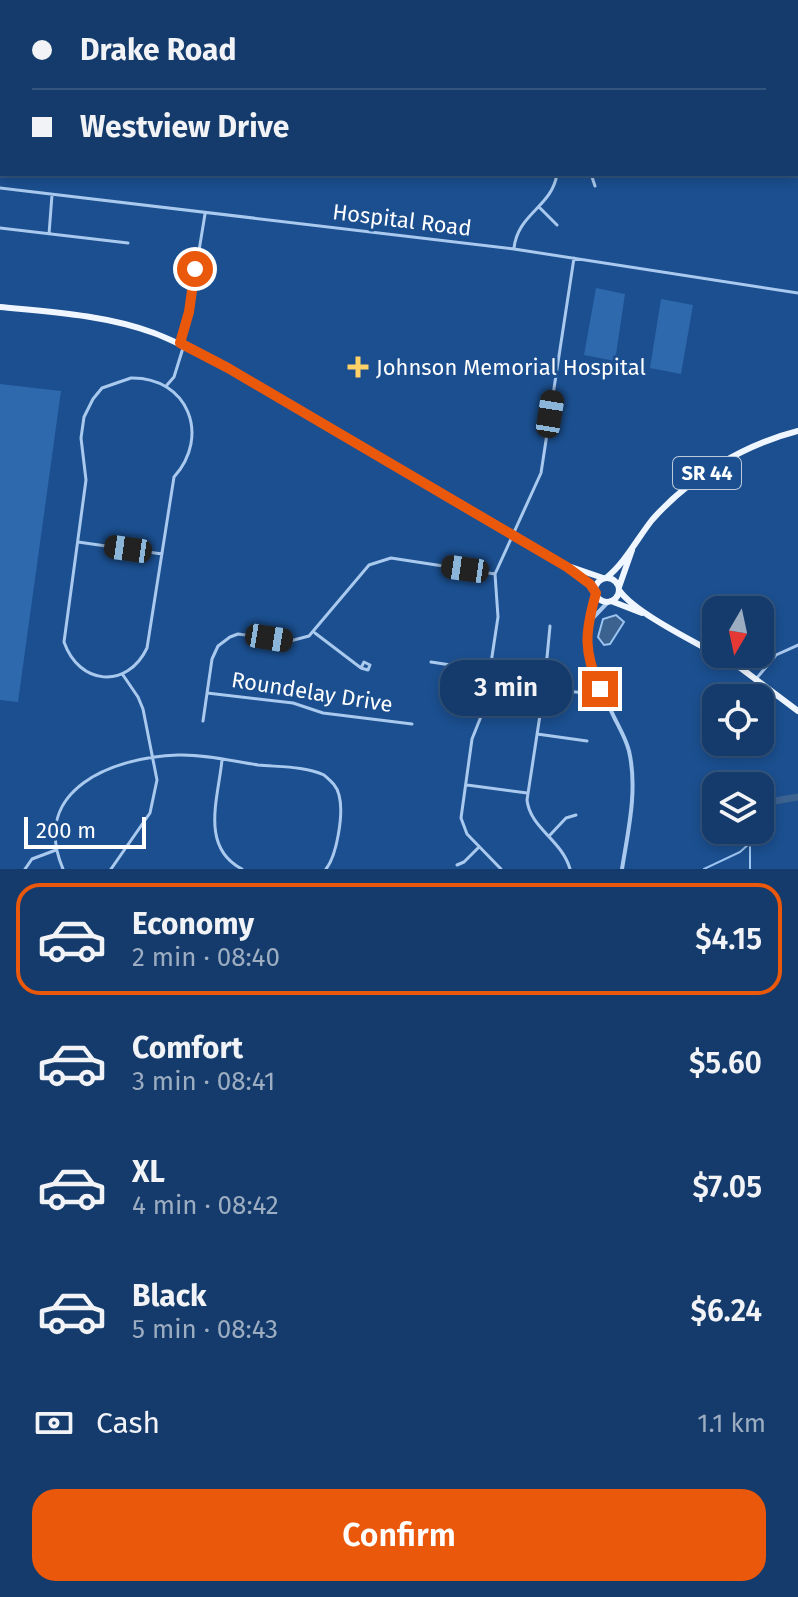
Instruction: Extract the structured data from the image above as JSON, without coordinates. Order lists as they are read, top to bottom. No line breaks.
{"streets":{"main road":["SR 44"],"street":["Hospital Road","Roundelay Drive"]},"places":{"health":["Johnson Memorial Hospital"]},"scale_bar":"200 m","north":"bottom","page":{"banner":["Drake Road","Westview Drive"],"bubble":"3 min","scale":"200 m","list":[{"name":"Economy","note":"2 min · 08:40","value":"$4.15"},{"name":"Comfort","note":"3 min · 08:41","value":"$5.60"},{"name":"XL","note":"4 min · 08:42","value":"$7.05"},{"name":"Black","note":"5 min · 08:43","value":"$6.24"}],"pay":["Cash","1.1 km"],"buttons":"Confirm"}}
